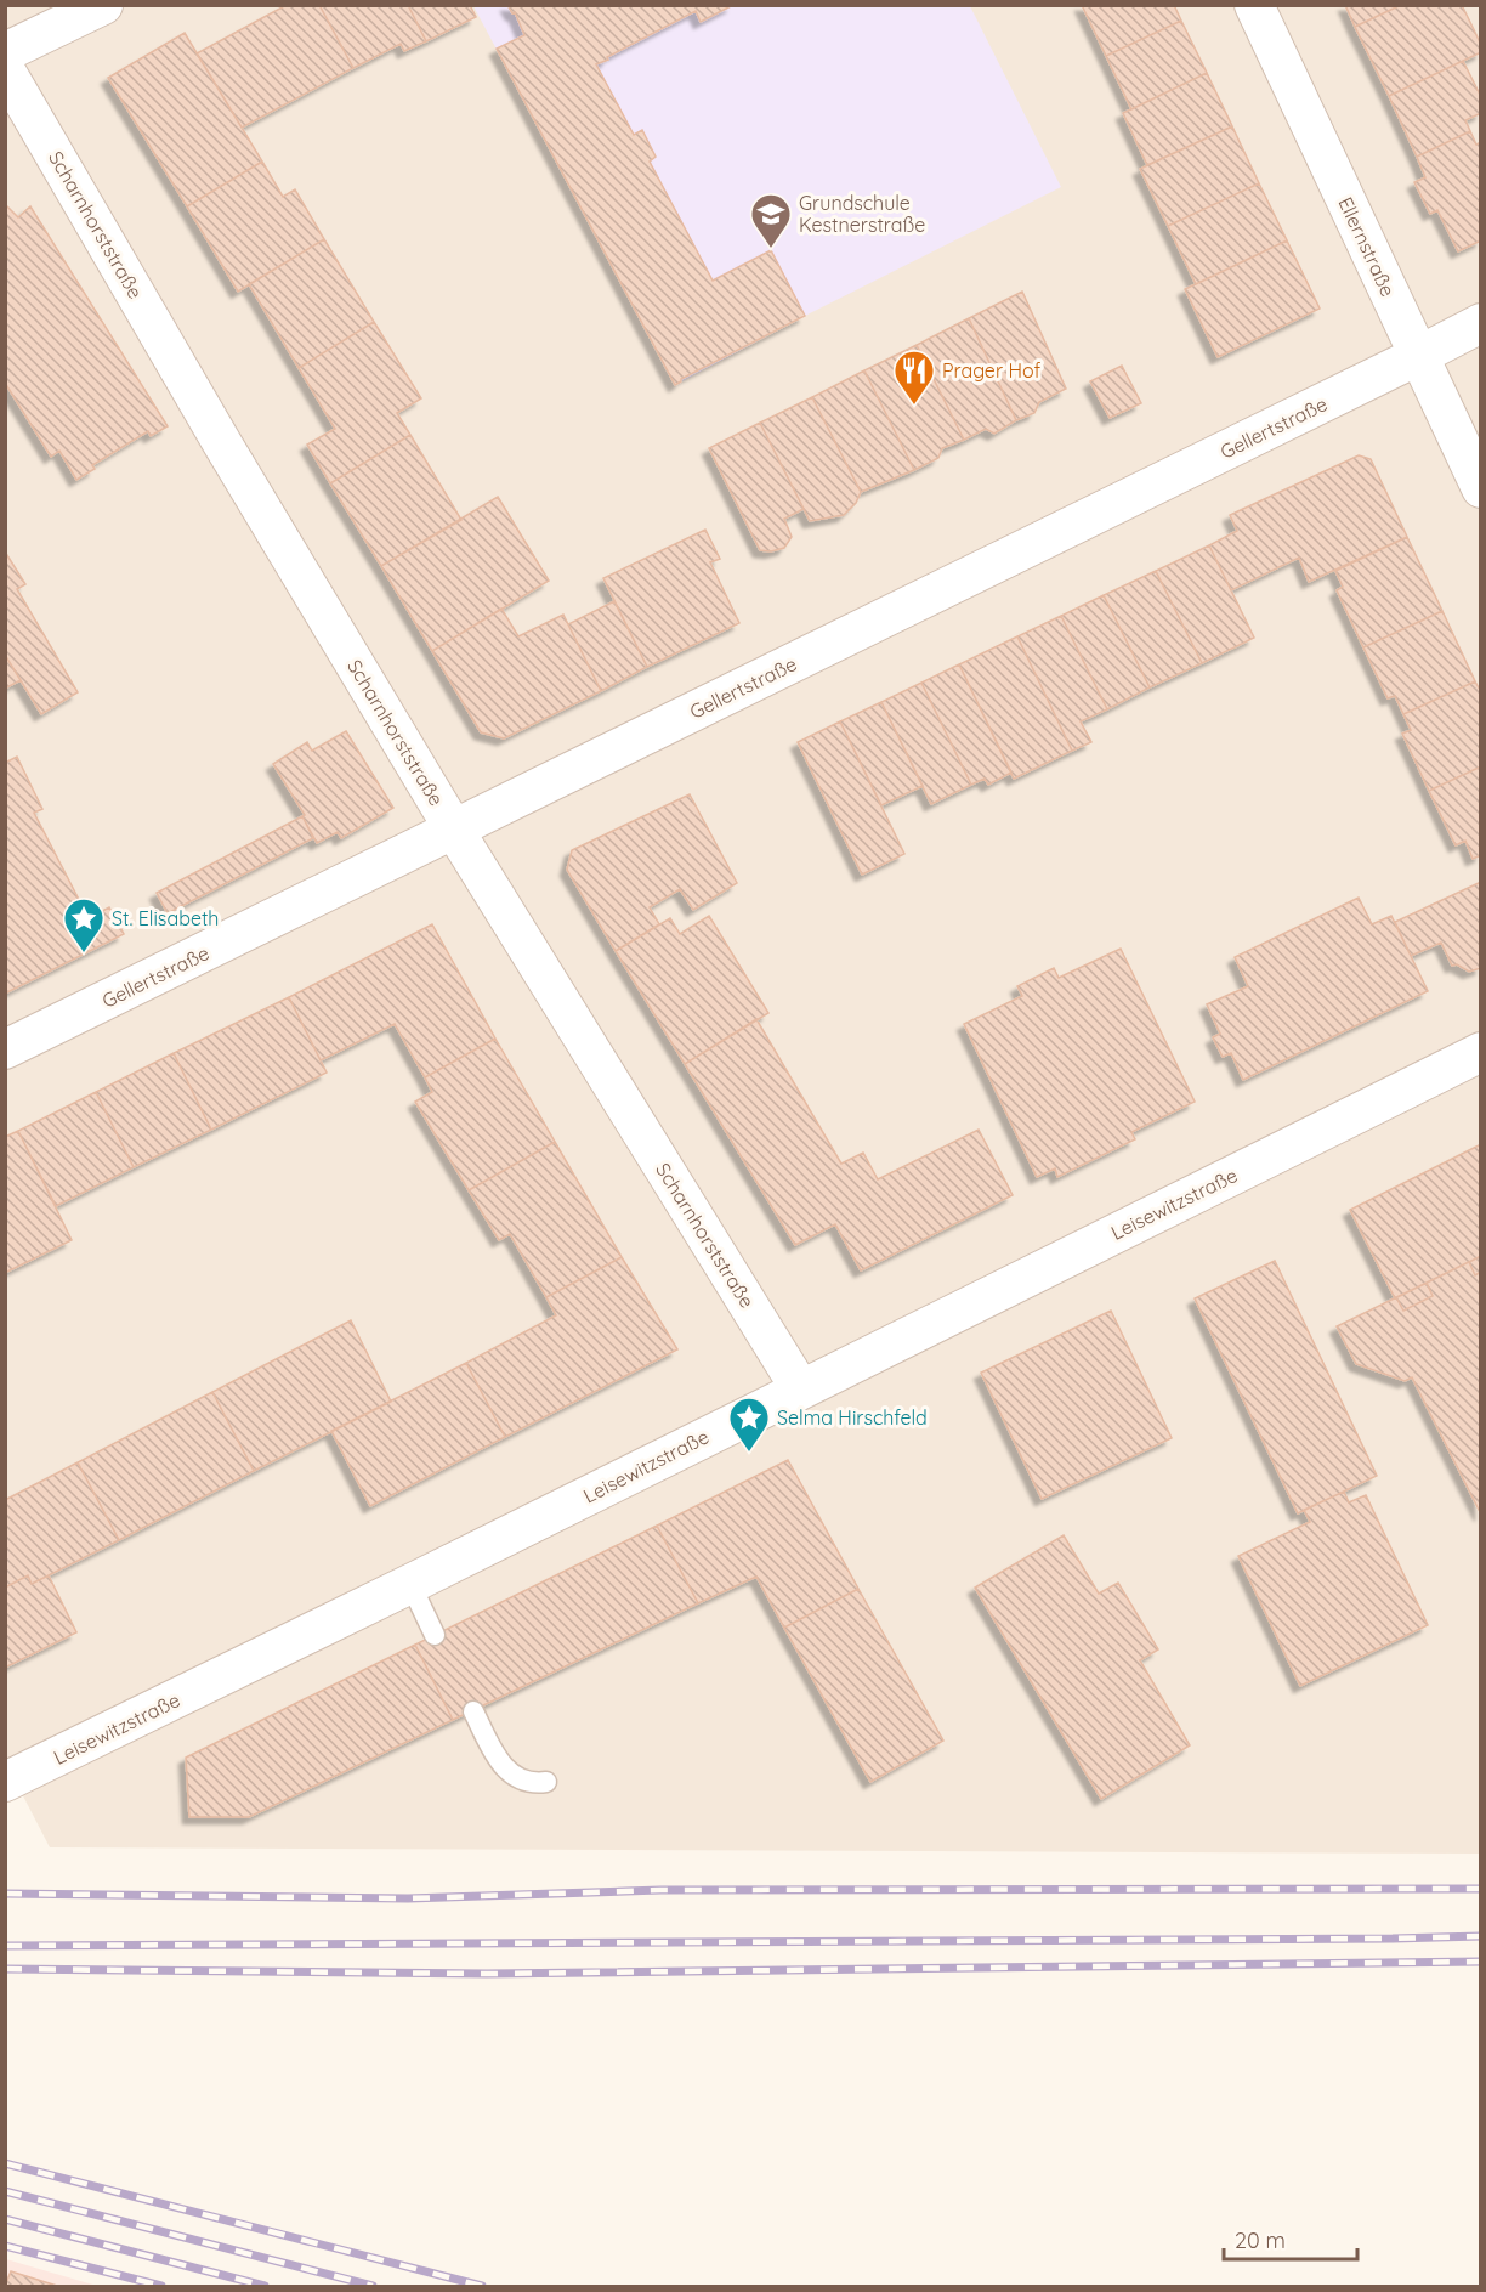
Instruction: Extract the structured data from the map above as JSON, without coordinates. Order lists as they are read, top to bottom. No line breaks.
{"streets":{"street":["Scharnhorststraße","Ellernstraße","Gellertstraße","Leisewitzstraße"]},"crossings":[["Scharnhorststraße","Gellertstraße"],["Scharnhorststraße","Leisewitzstraße"],["Ellernstraße","Gellertstraße"]],"places":{"school or university":["Grundschule Kestnerstraße"],"restaurant":["Prager Hof"],"place":["St. Elisabeth","Selma Hirschfeld"]},"scale_bar":"20 m"}
